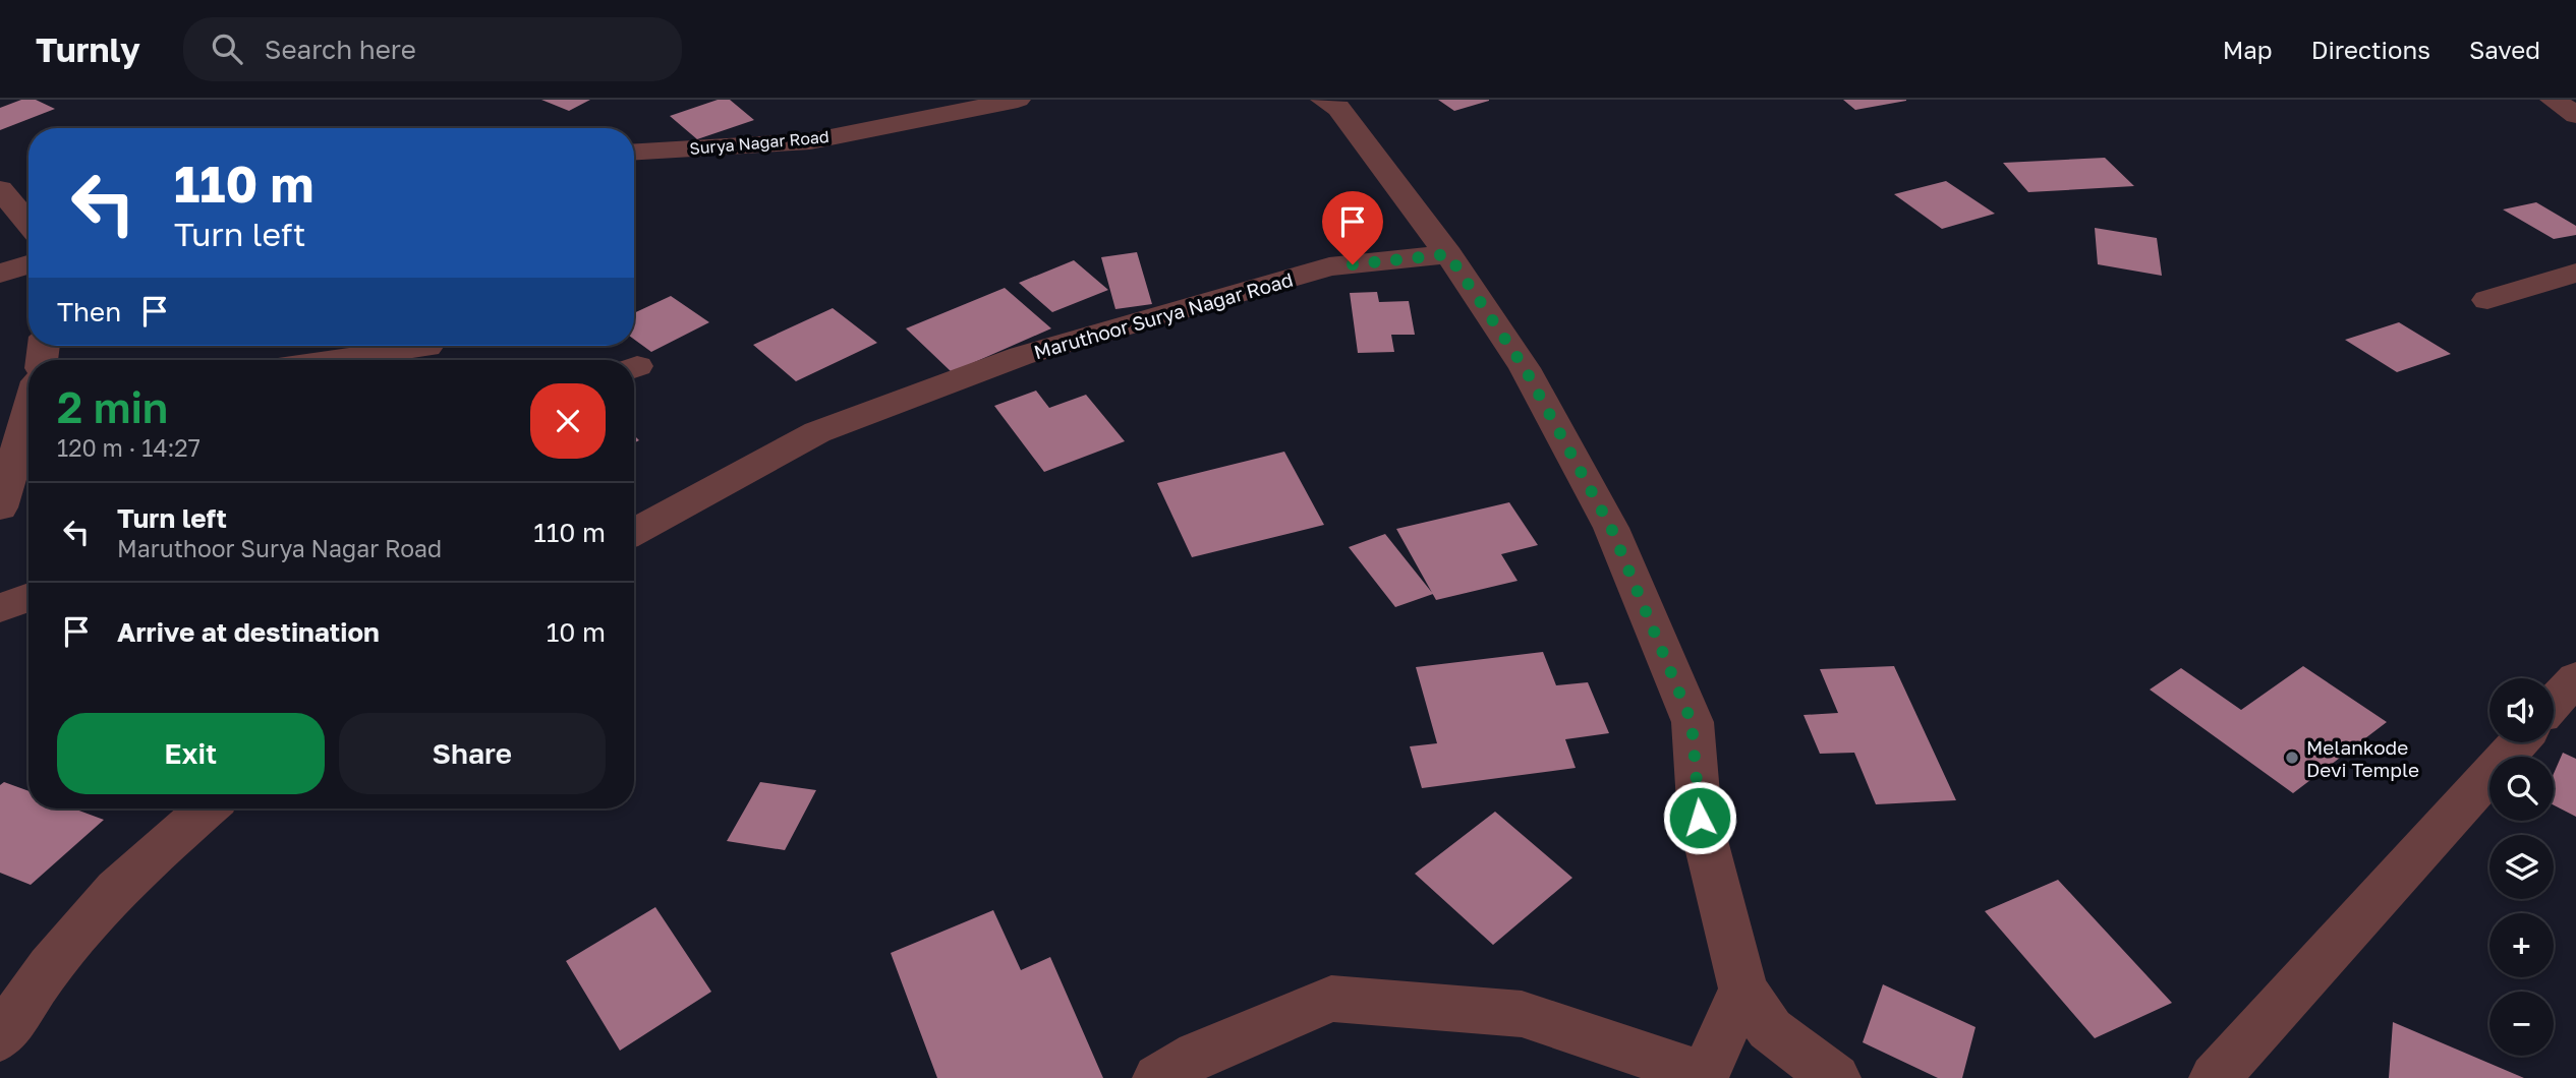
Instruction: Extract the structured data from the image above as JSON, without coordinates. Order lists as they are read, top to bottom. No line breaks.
{"streets":{"street":["Surya Nagar Road","Maruthoor Surya Nagar Road"]},"places":["Melankode Devi Temple"],"page":{"header":"Turnly","search":"Search here","nav":["Map","Directions","Saved"],"turn":["110 m","Turn left"],"then":"Then","heading":["2 min","120 m · 14:27"],"list":[{"name":"Turn left","note":"Maruthoor Surya Nagar Road","value":"110 m"},{"name":"Arrive at destination","value":"10 m"}],"map_buttons":["+","−"],"buttons":["Exit","Share"]}}
